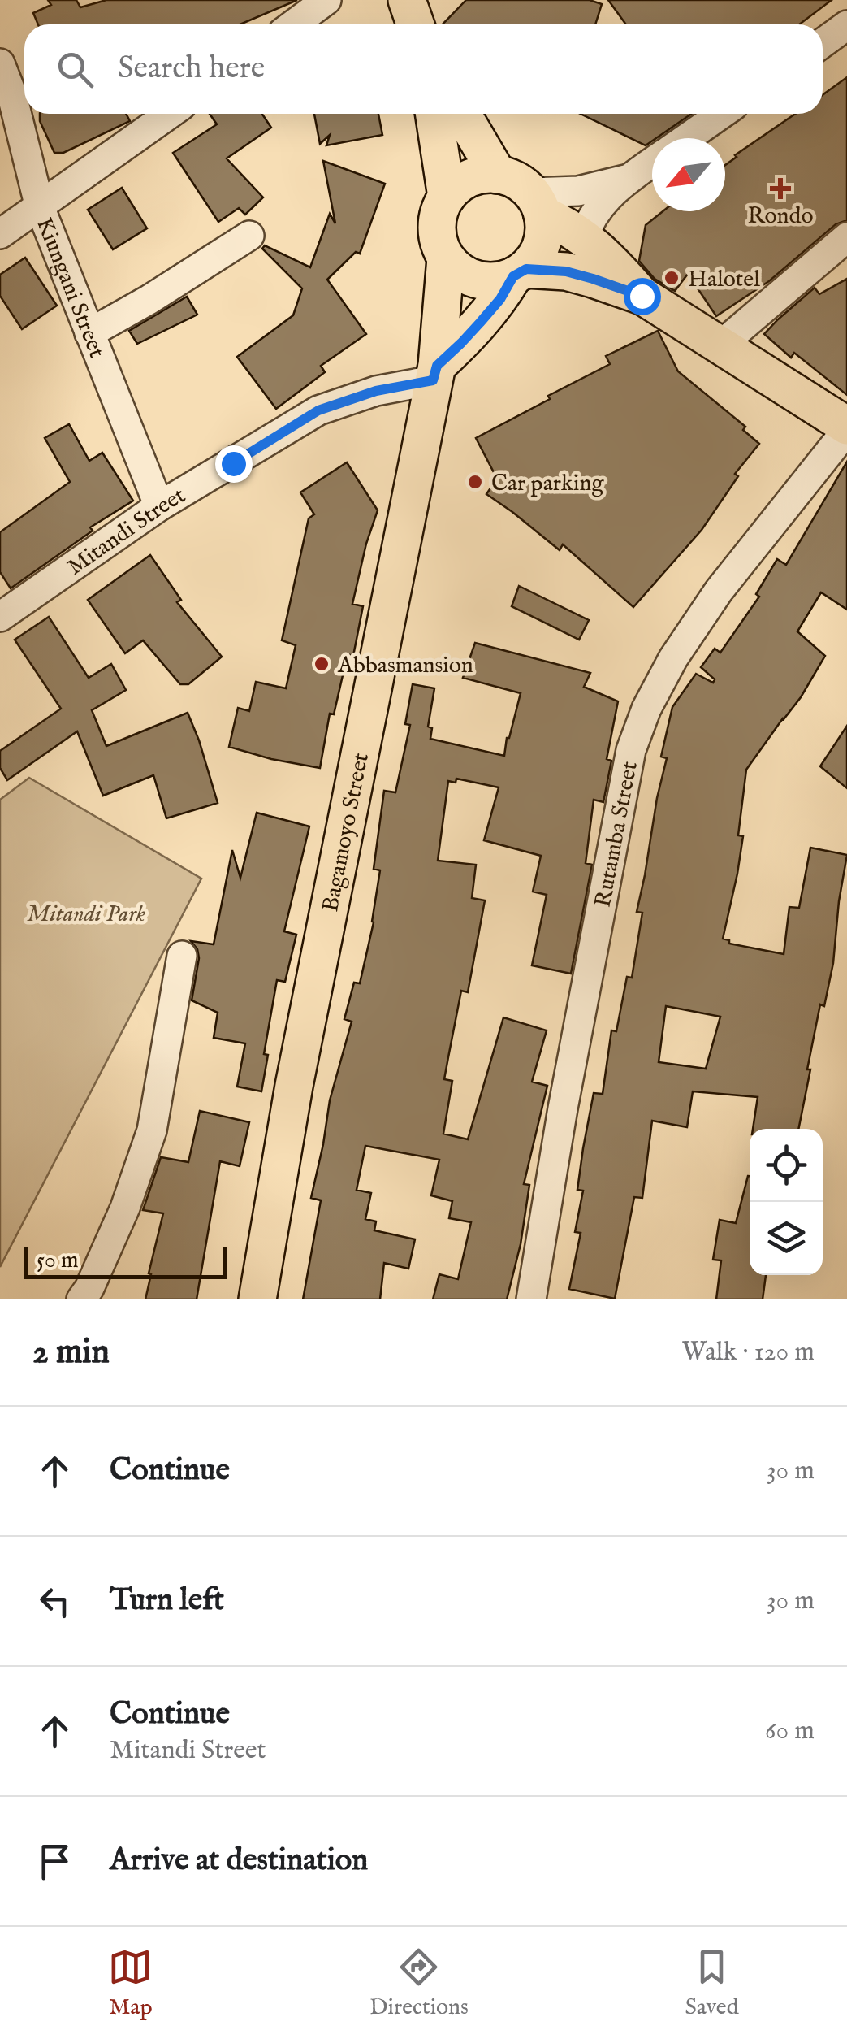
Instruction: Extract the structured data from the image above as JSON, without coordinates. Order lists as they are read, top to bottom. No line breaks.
{"streets":{"main road":["Bagamoyo Street"],"street":["Kiungani Street","Mitandi Street","Rutamba Street"]},"crossings":[["Kiungani Street","Mitandi Street"],["Mitandi Street","Bagamoyo Street"]],"parks":["Mitandi Park"],"places":{"health":["Rondo"],"other":["Halotel","Car parking","Abbasmansion"]},"scale_bar":"50 m","north":"bottom left","page":{"search":"Search here","scale":"50 m","heading":["2 min","Walk · 120 m"],"list":[["Continue","30 m"],["Turn left","30 m"],["Continue","Mitandi Street","60 m"],"Arrive at destination"],"nav":["Map","Directions","Saved"]}}
